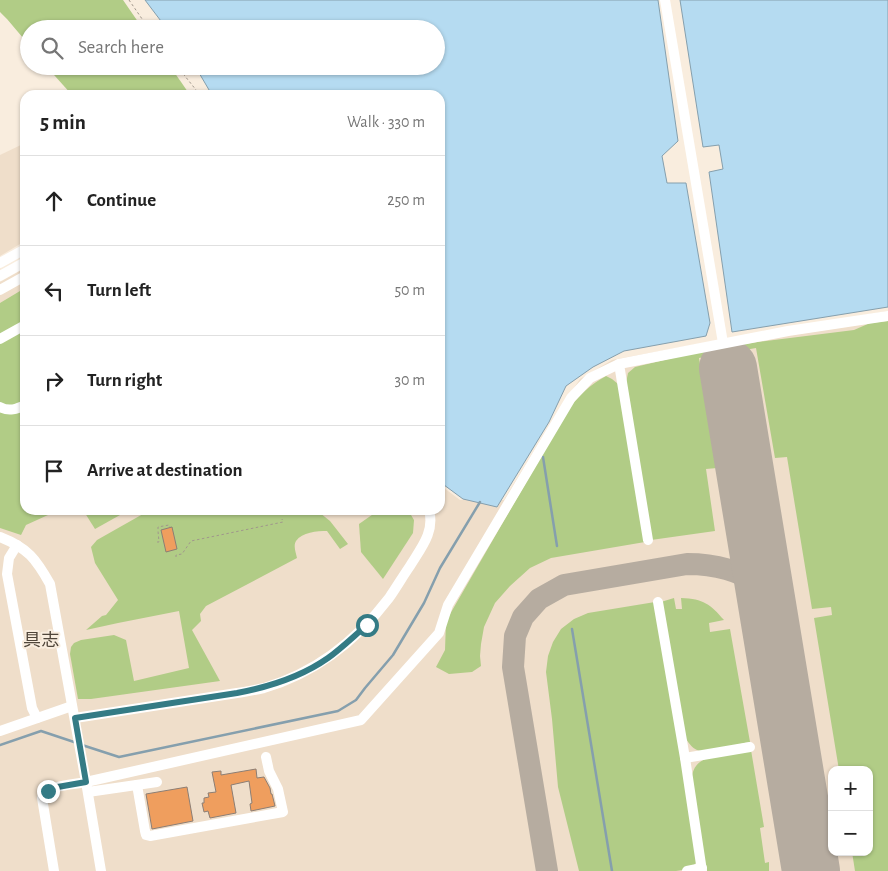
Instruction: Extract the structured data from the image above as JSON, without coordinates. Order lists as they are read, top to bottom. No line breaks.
{"districts":["具志"],"page":{"search":"Search here","heading":["5 min","Walk · 330 m"],"list":[["Continue","250 m"],["Turn left","50 m"],["Turn right","30 m"],"Arrive at destination"],"map_buttons":["+","−"]}}
